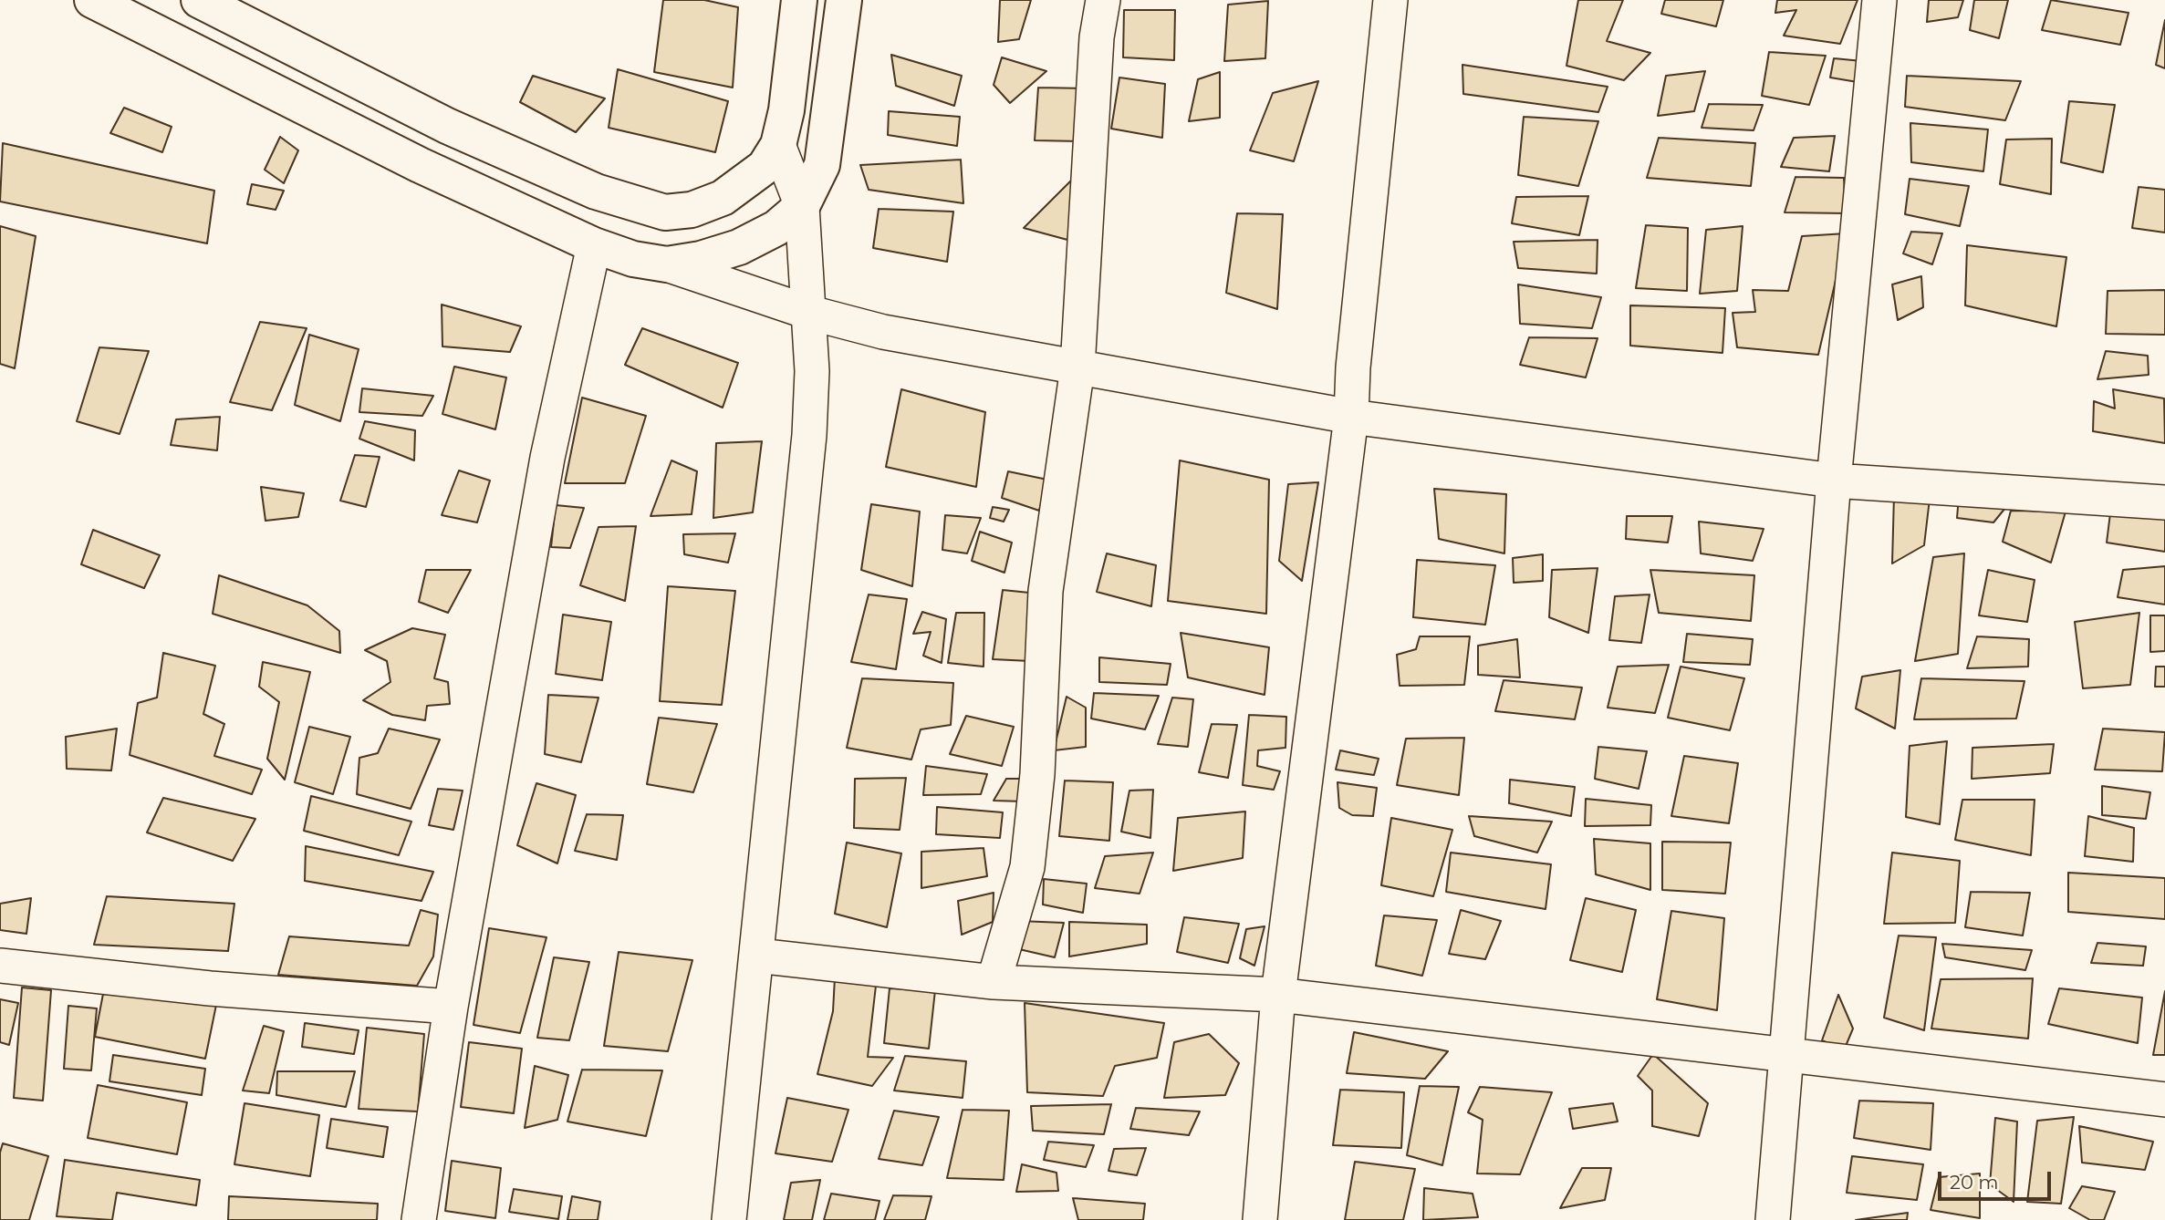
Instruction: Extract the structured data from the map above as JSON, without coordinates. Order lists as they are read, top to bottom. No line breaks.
{"scale_bar":"20 m"}
